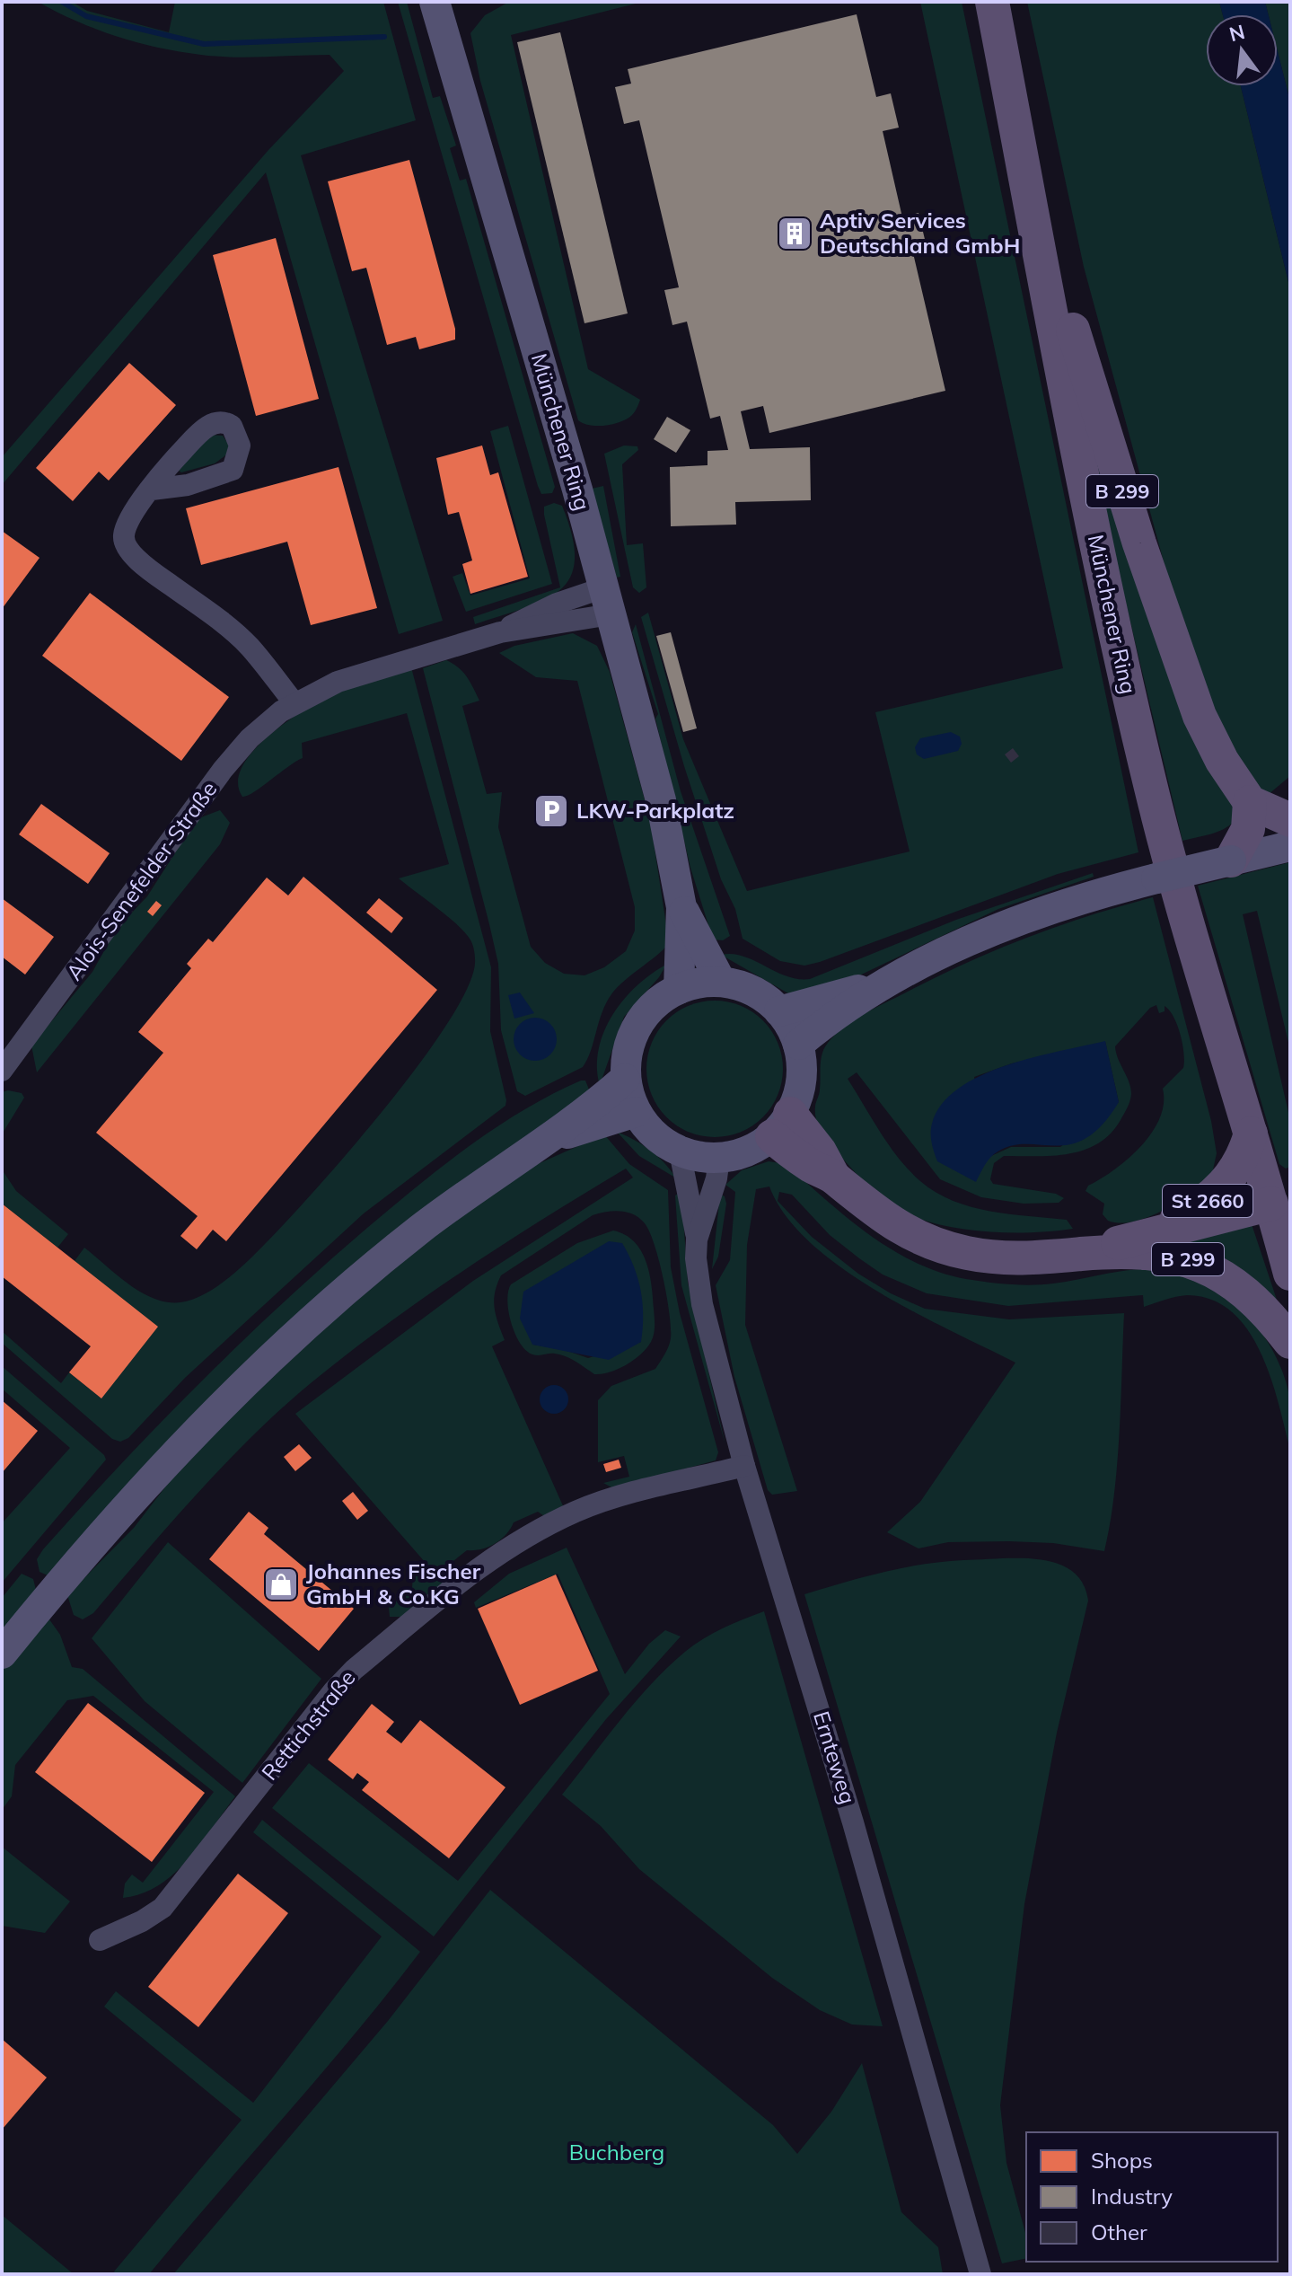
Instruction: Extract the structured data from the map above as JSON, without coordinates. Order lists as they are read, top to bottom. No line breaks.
{"streets":{"main road":["Münchener Ring","B 299","St 2660"],"street":["Alois-Senefelder-Straße","Rettichstraße","Ernteweg"]},"crossings":[["Münchener Ring","B 299"],["Münchener Ring","Alois-Senefelder-Straße"],["Münchener Ring","St 2660"],["Münchener Ring","Ernteweg"],["B 299","St 2660"],["St 2660","Ernteweg"],["Rettichstraße","Ernteweg"]],"parks":["Buchberg"],"places":{"building":["Aptiv Services Deutschland GmbH"],"parking":["LKW-Parkplatz"],"shop":["Johannes Fischer GmbH & Co.KG"]},"legend":["Shops","Industry","Other"],"north":"top"}
